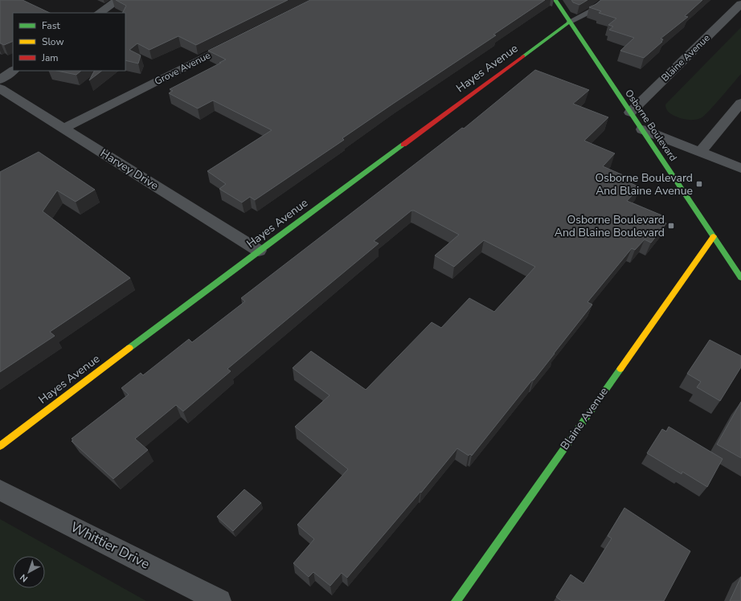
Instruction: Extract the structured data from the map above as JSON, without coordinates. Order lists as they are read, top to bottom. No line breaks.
{"streets":{"street":["Blaine Avenue","Grove Avenue","Hayes Avenue","Osborne Boulevard","Harvey Drive","Whittier Drive"]},"crossings":[["Blaine Avenue","Osborne Boulevard"],["Grove Avenue","Harvey Drive"],["Hayes Avenue","Osborne Boulevard"],["Hayes Avenue","Harvey Drive"]],"places":{"transit":["Osborne Boulevard And Blaine Avenue","Osborne Boulevard And Blaine Boulevard"]},"legend":["Fast","Slow","Jam"],"north":"bottom left"}
